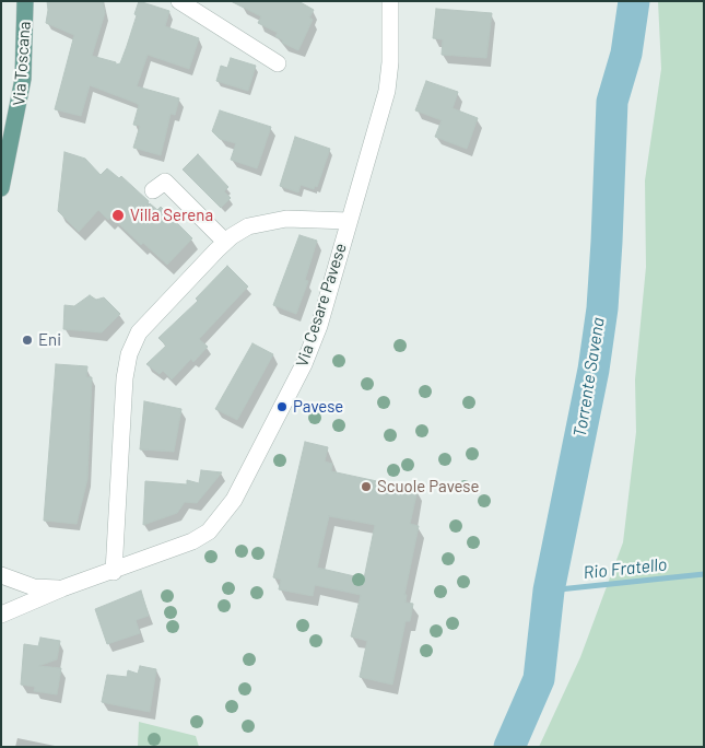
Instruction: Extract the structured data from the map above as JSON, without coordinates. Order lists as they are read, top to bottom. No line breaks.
{"streets":{"main road":["Via Toscana"],"street":["Via Cesare Pavese"]},"water":["Torrente Savena","Rio Fratello"],"places":["Villa Serena","Eni","Pavese","Scuole Pavese"]}
